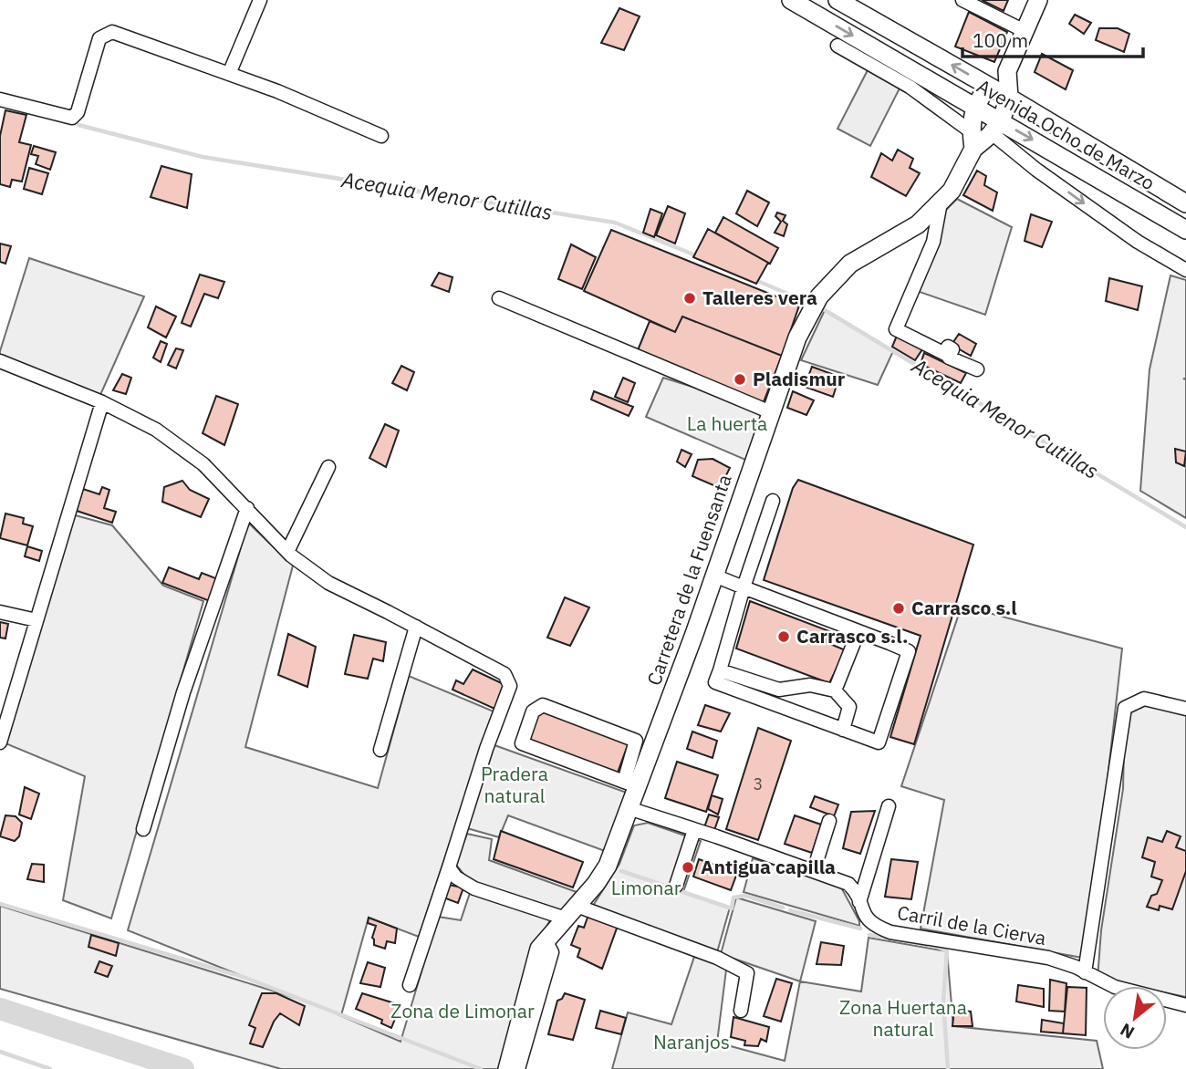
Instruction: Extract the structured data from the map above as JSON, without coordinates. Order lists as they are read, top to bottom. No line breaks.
{"streets":{"main road":["Avenida Ocho de Marzo","Carretera de la Fuensanta"],"street":["Carril de la Cierva"]},"crossings":[["Carretera de la Fuensanta","Carril de la Cierva"]],"water":["Acequia Menor Cutillas"],"parks":["La huerta","Pradera natural","Limonar","Zona Huertana natural","Zona de Limonar","Naranjos"],"places":["Talleres vera","Pladismur","Carrasco s.l","Carrasco s.l.","Antigua capilla"],"house_numbers":["3"],"scale_bar":"100 m","north":"bottom left"}
